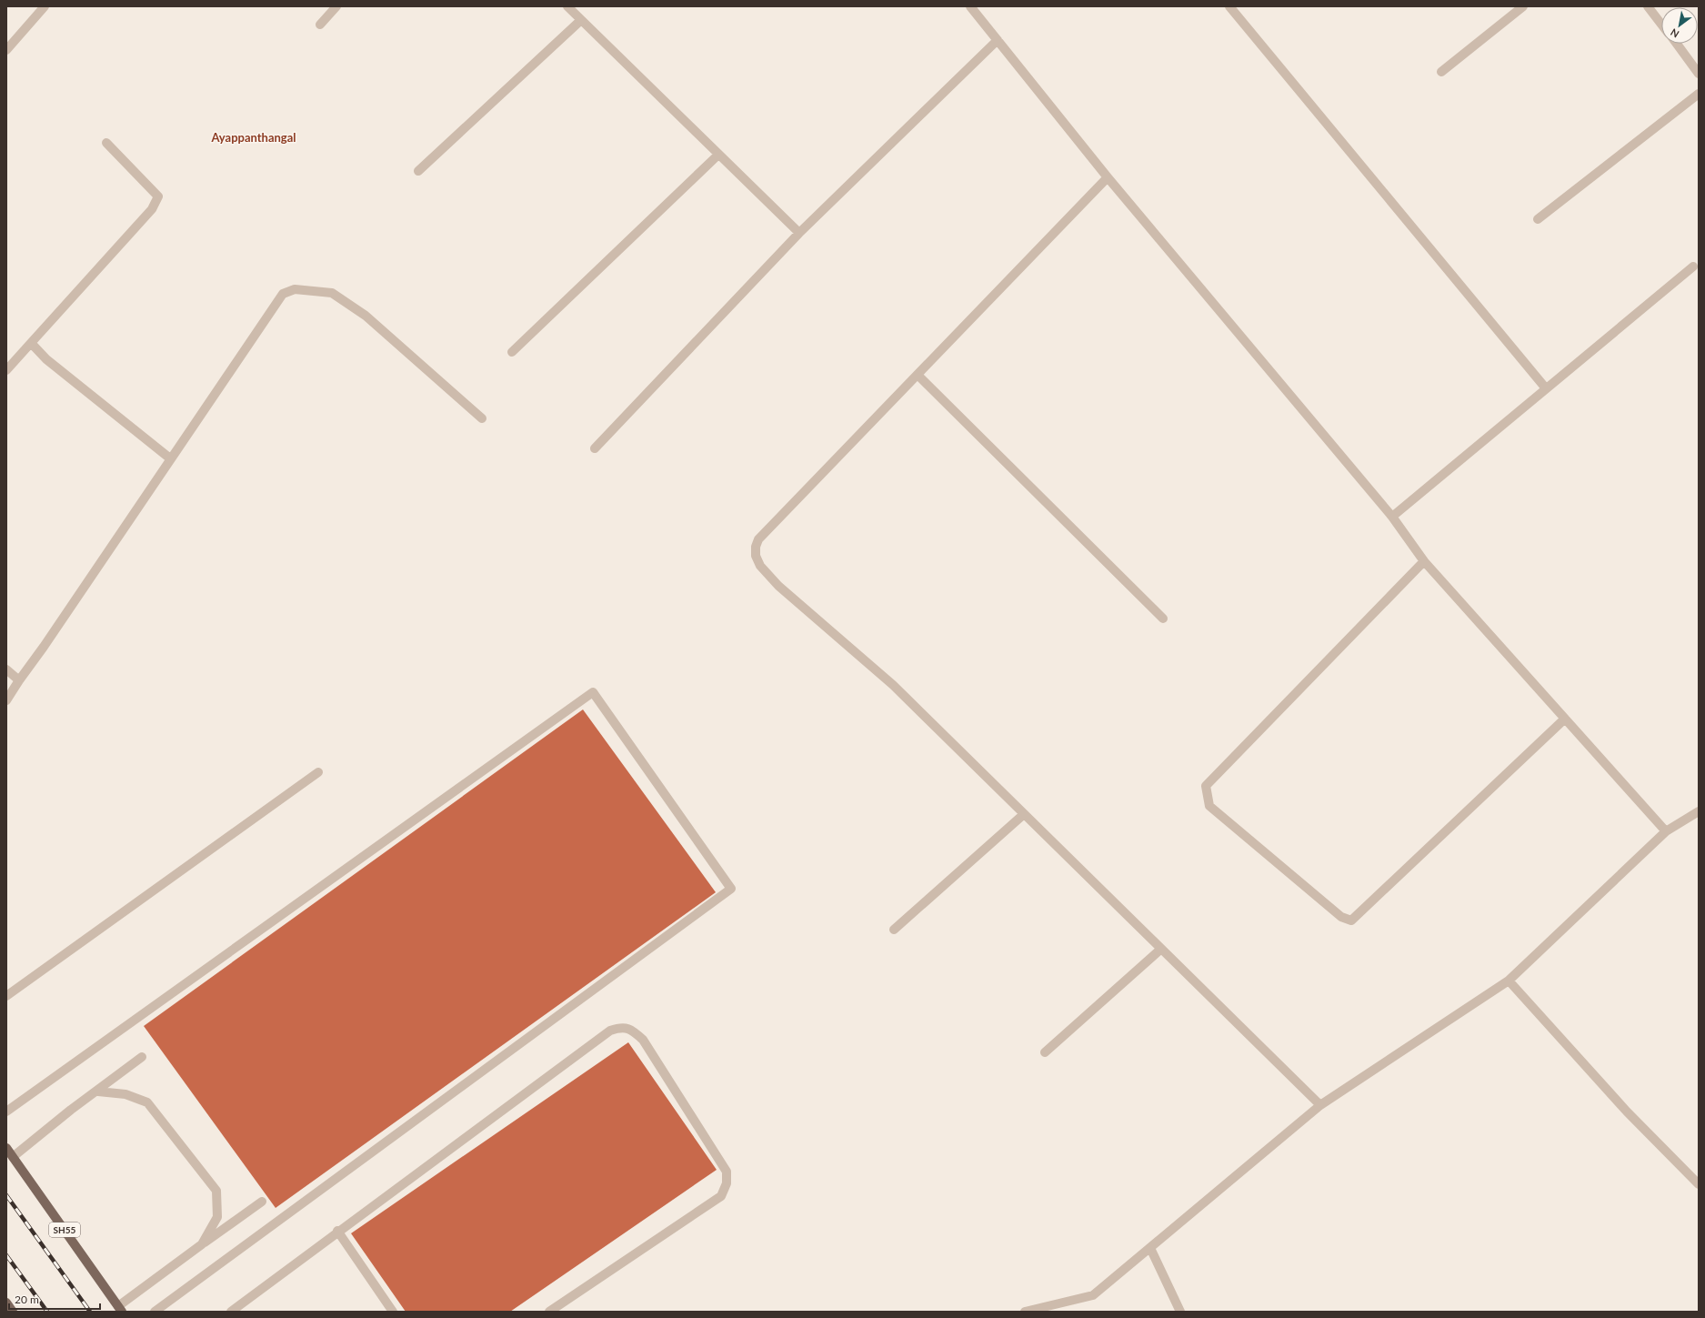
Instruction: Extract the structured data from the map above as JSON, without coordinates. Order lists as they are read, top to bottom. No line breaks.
{"streets":{"main road":["SH55"]},"districts":["Ayappanthangal"],"scale_bar":"20 m","north":"bottom left"}
